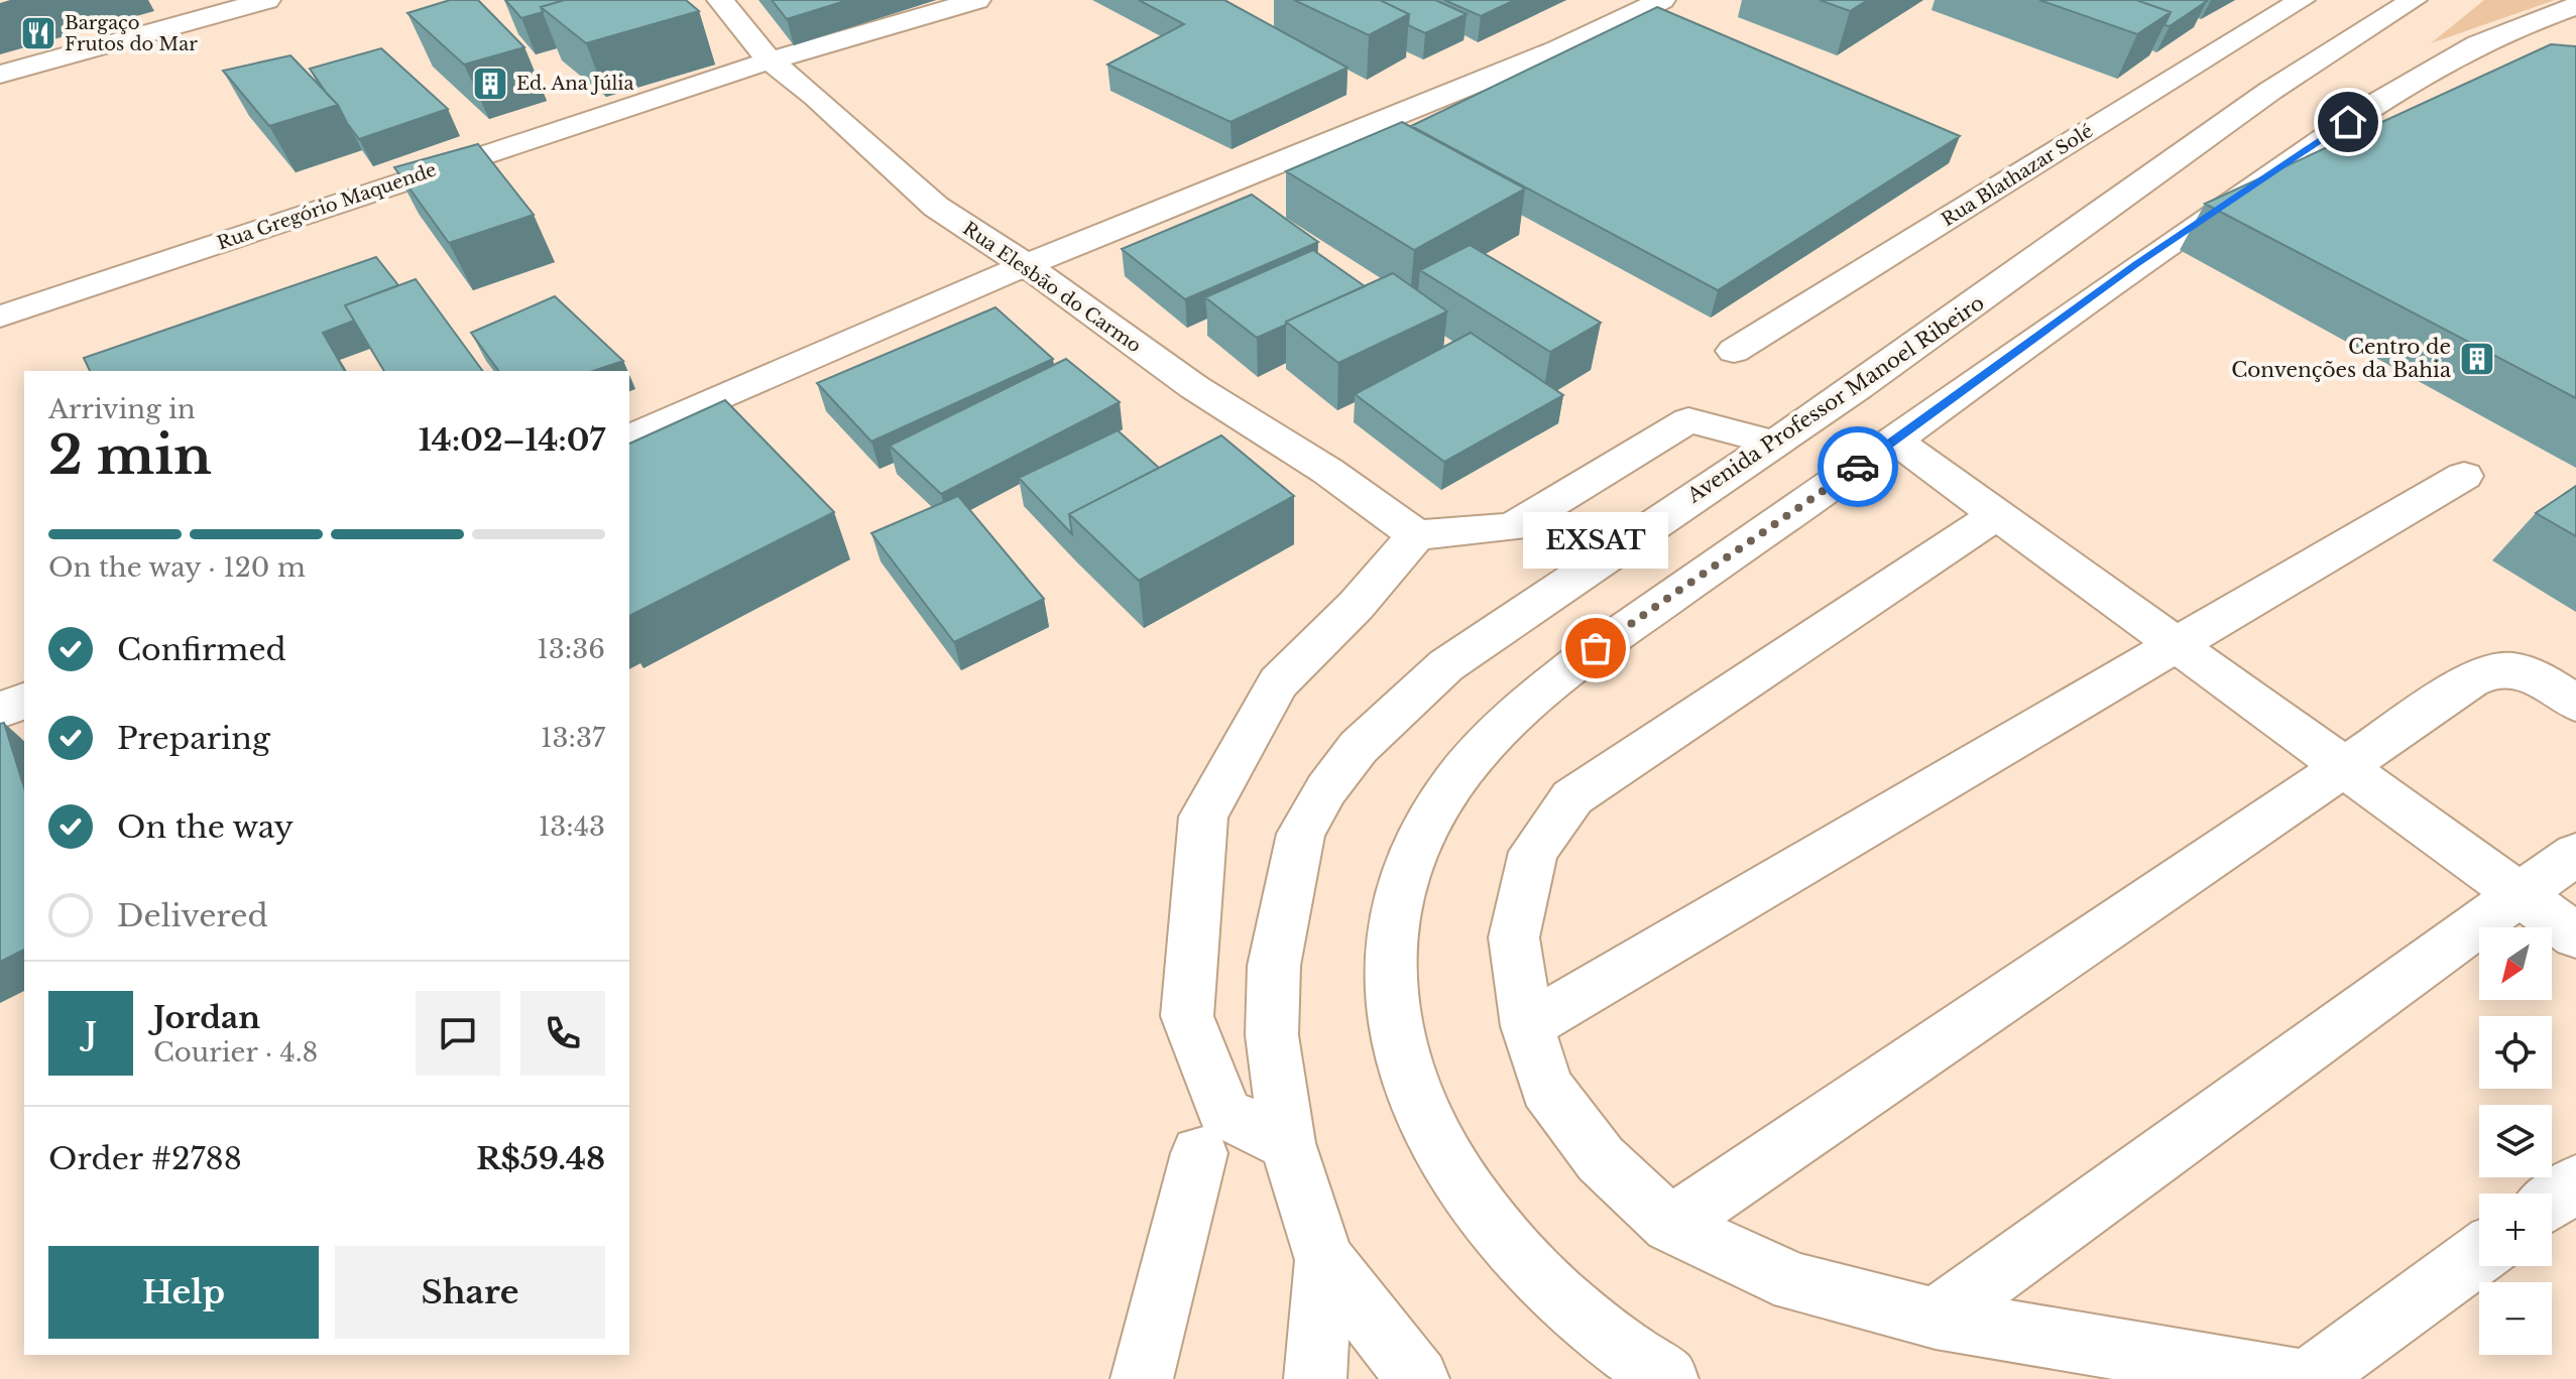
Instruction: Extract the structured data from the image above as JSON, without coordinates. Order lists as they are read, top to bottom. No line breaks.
{"streets":{"street":["Rua Blathazar Solé","Rua Gregório Maquende","Rua Elesbão do Carmo","Avenida Professor Manoel Ribeiro"]},"crossings":[["Rua Gregório Maquende","Rua Elesbão do Carmo"]],"places":{"restaurant":["Bargaço Frutos do Mar"],"building":["Ed. Ana Júlia","Centro de Convenções da Bahia"],"other":["EXSAT"]},"north":"bottom left","page":{"heading":["2 min","Arriving in","14:02–14:07"],"panel":["Jordan","Courier · 4.8","Order #2788","R$59.48"],"bar":"On the way · 120 m","bubble":"EXSAT","list":[["Confirmed","13:36"],["Preparing","13:37"],["On the way","13:43"],"Delivered"],"map_buttons":["+","−"],"round":"J","buttons":["Help","Share"]}}
